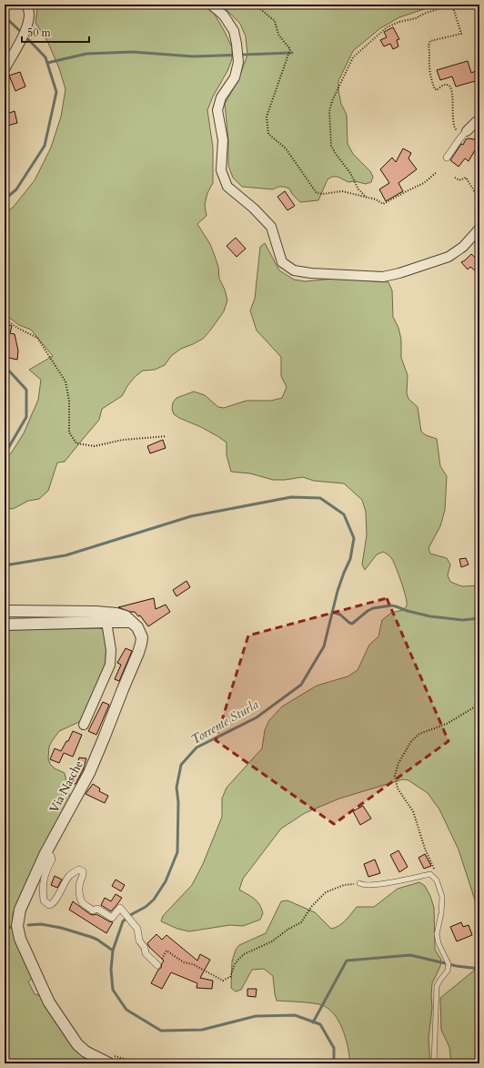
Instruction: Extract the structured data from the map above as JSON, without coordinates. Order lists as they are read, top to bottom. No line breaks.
{"streets":{"street":["Via Nasche"]},"water":["Torrente Sturla"],"scale_bar":"50 m"}
